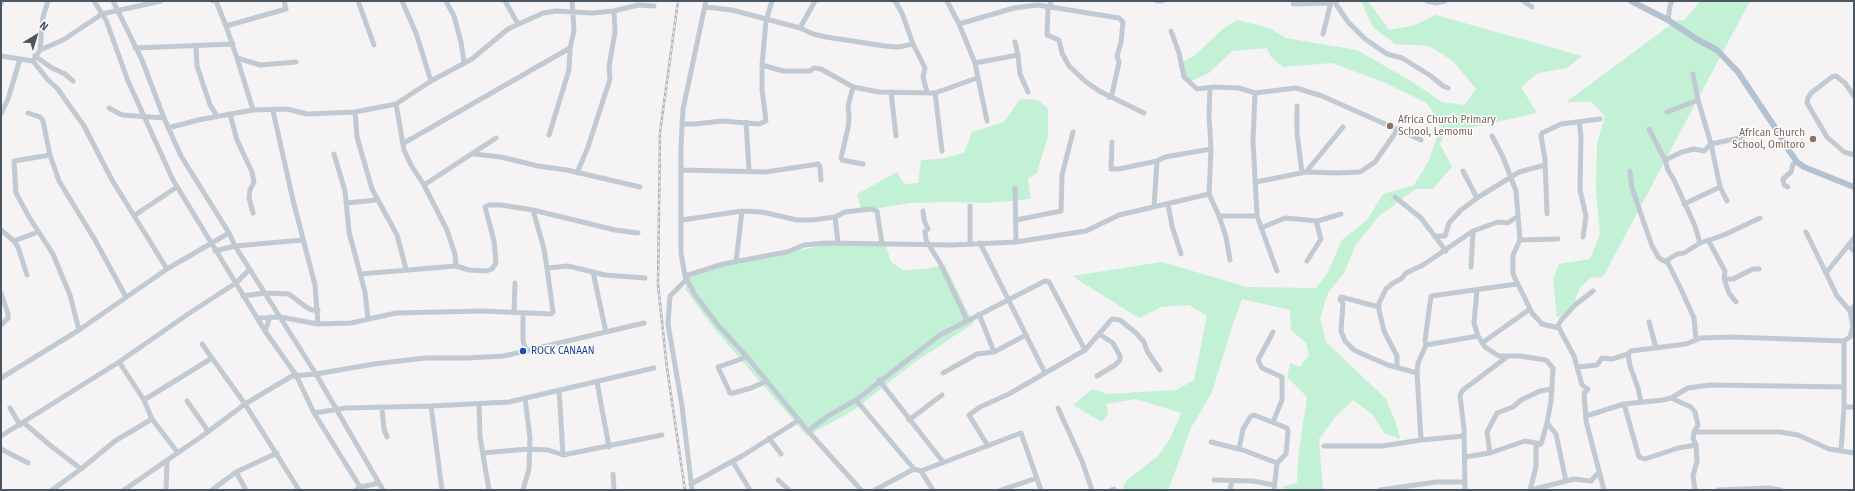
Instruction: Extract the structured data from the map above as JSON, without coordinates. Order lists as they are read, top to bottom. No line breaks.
{"places":["Africa Church Primary School, Lemomu","African Church School, Omitoro","ROCK CANAAN"],"north":"top right"}
